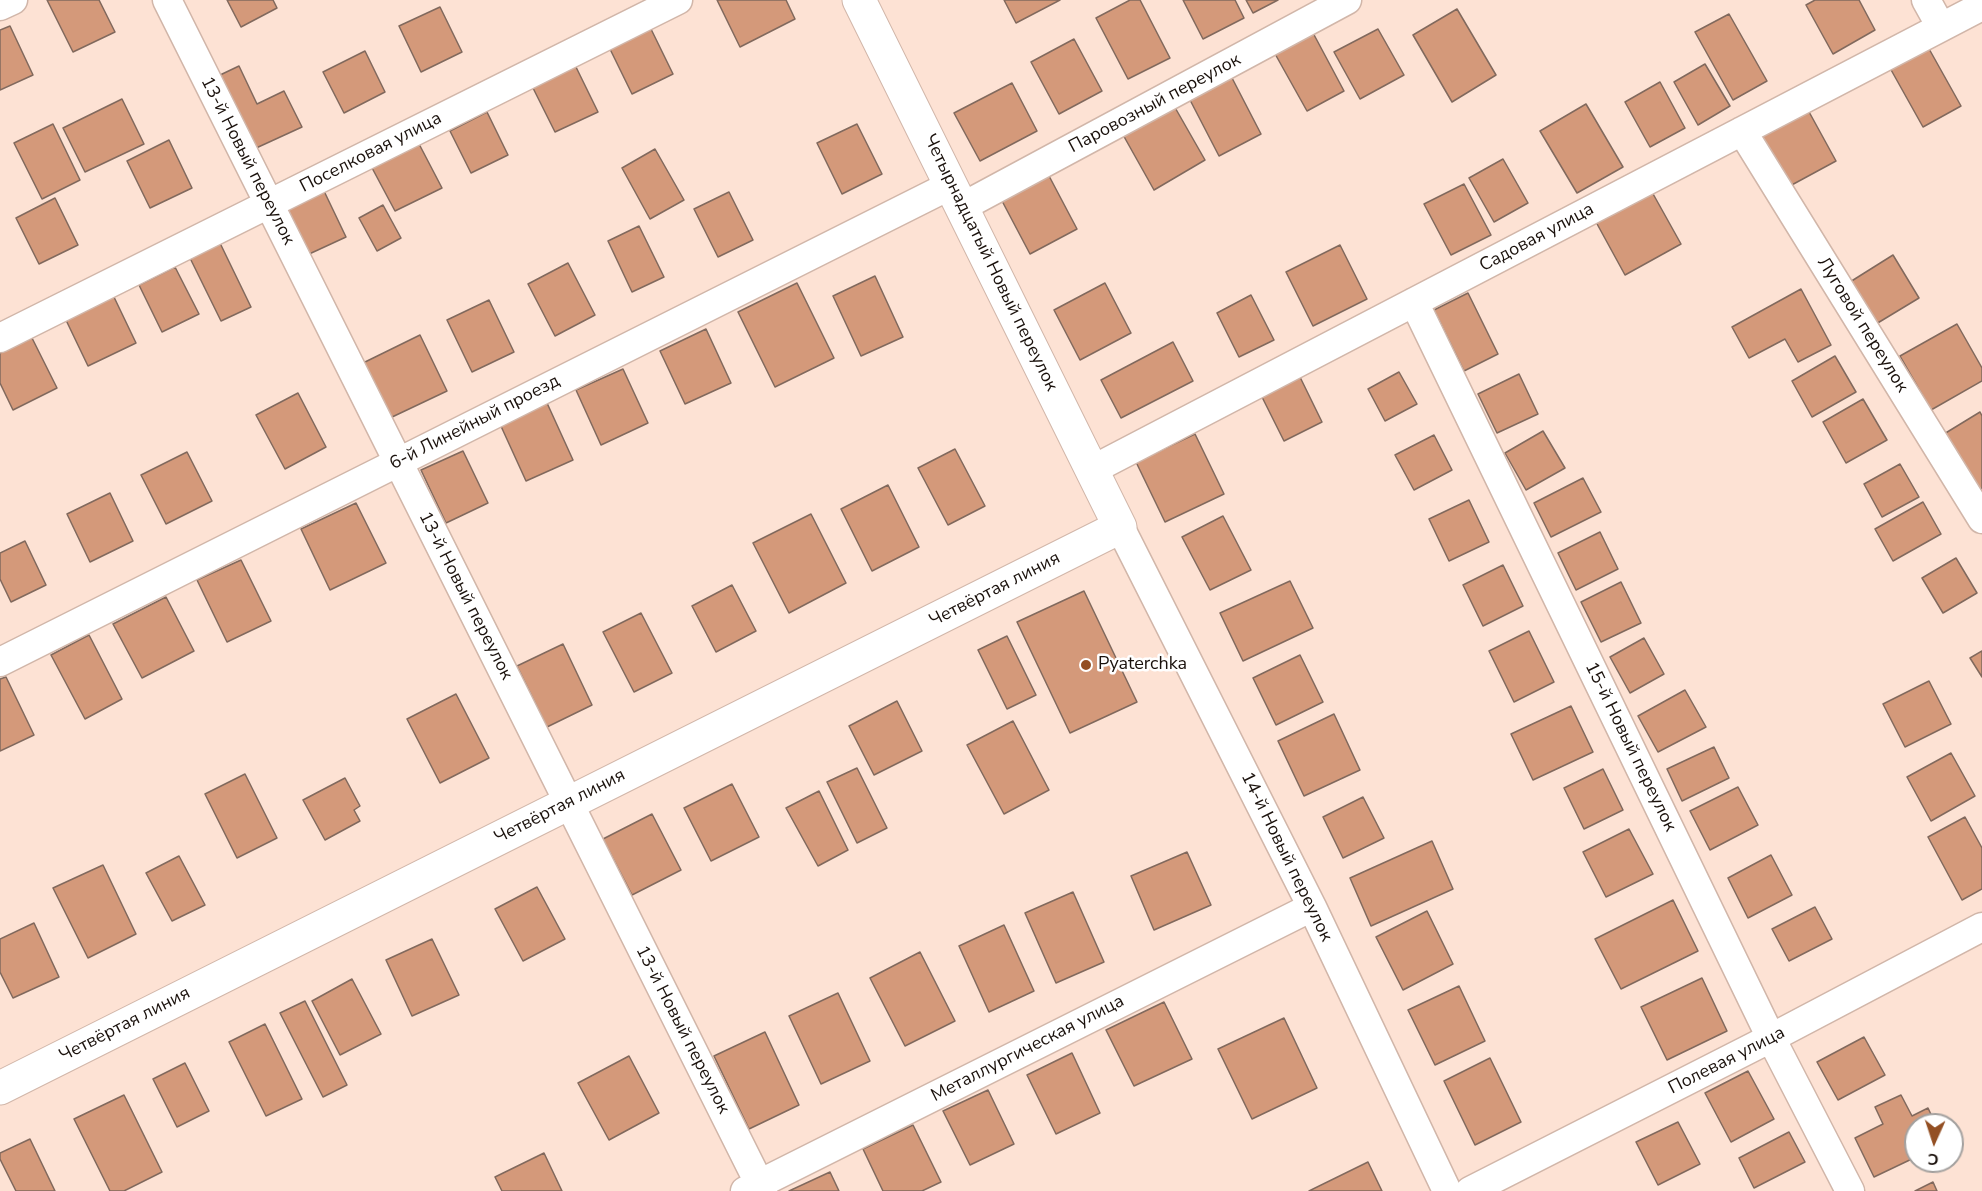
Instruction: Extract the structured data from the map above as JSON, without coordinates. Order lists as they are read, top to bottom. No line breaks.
{"streets":{"street":["Паровозный переулок","Поселковая улица","13-й Новый переулок","Садовая улица","Четырнадцатый Новый переулок","Луговой переулок","6-й Линейный проезд","Четвёртая линия","15-й Новый переулок","14-й Новый переулок","Металлургическая улица","Полевая улица"]},"crossings":[["Паровозный переулок","Четырнадцатый Новый переулок"],["Паровозный переулок","6-й Линейный проезд"],["Поселковая улица","13-й Новый переулок"],["13-й Новый переулок","6-й Линейный проезд"],["13-й Новый переулок","Четвёртая линия"],["13-й Новый переулок","Металлургическая улица"],["Садовая улица","Четырнадцатый Новый переулок"],["Садовая улица","Луговой переулок"],["Садовая улица","15-й Новый переулок"],["Четырнадцатый Новый переулок","6-й Линейный проезд"],["Четырнадцатый Новый переулок","Четвёртая линия"],["Четырнадцатый Новый переулок","14-й Новый переулок"],["Четвёртая линия","14-й Новый переулок"],["15-й Новый переулок","Полевая улица"],["14-й Новый переулок","Металлургическая улица"]],"places":["Pyaterchka"],"north":"bottom"}
